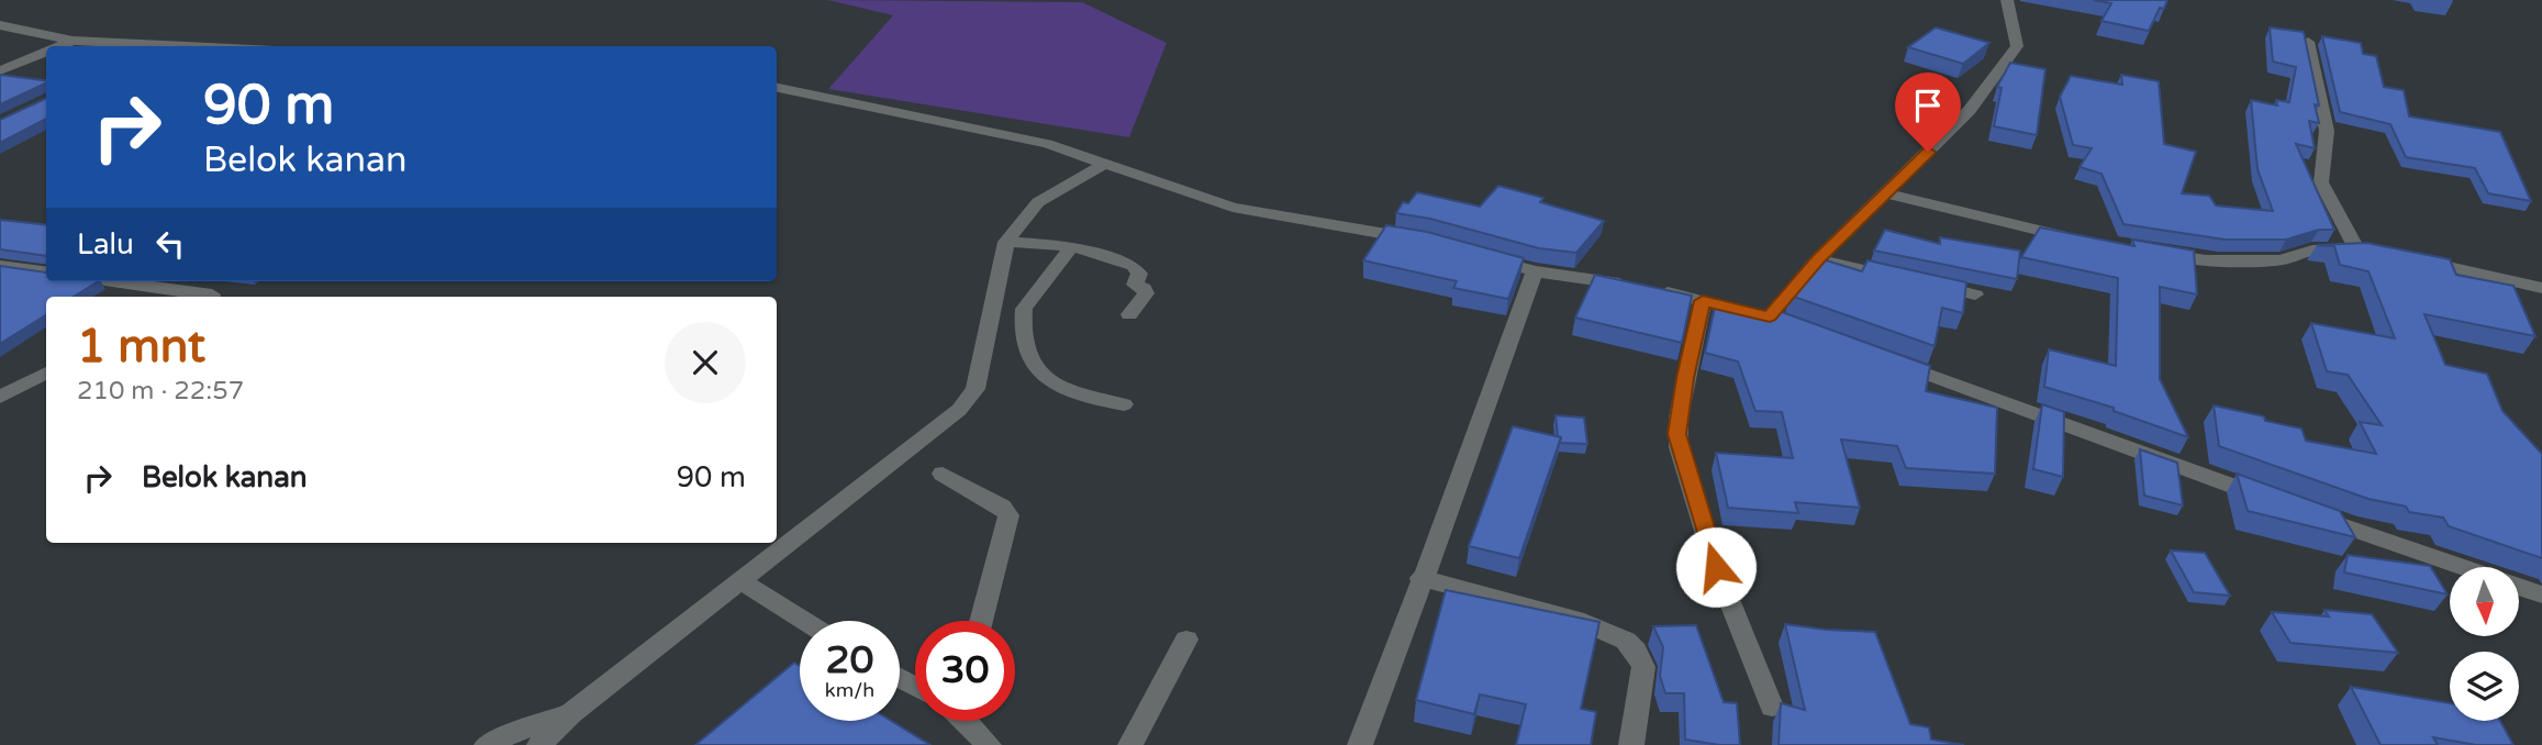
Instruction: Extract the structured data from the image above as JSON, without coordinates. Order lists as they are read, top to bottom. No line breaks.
{"north":"bottom","page":{"turn":["90 m","Belok kanan"],"then":"Lalu","heading":["1 mnt","210 m · 22:57"],"list":[{"name":"Belok kanan","value":"90 m"}],"speed":"20 km/h","limit":"30"}}
